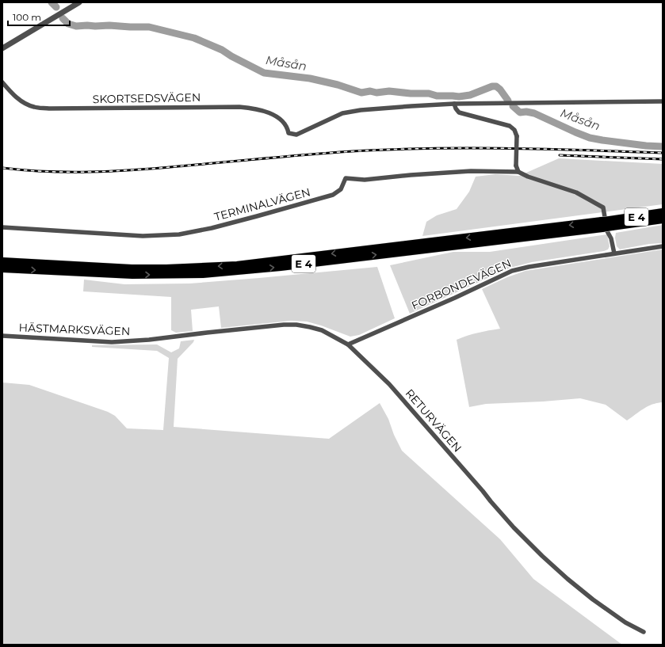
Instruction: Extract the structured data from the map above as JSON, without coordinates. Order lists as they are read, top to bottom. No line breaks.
{"streets":{"highway":["E 4"],"street":["SKORTSEDSVÄGEN","TERMINALVÄGEN","FORBONDEVÄGEN","HÄSTMARKSVÄGEN","RETURVÄGEN"]},"crossings":[["FORBONDEVÄGEN","RETURVÄGEN"],["HÄSTMARKSVÄGEN","RETURVÄGEN"]],"water":["Måsån"],"scale_bar":"100 m"}
